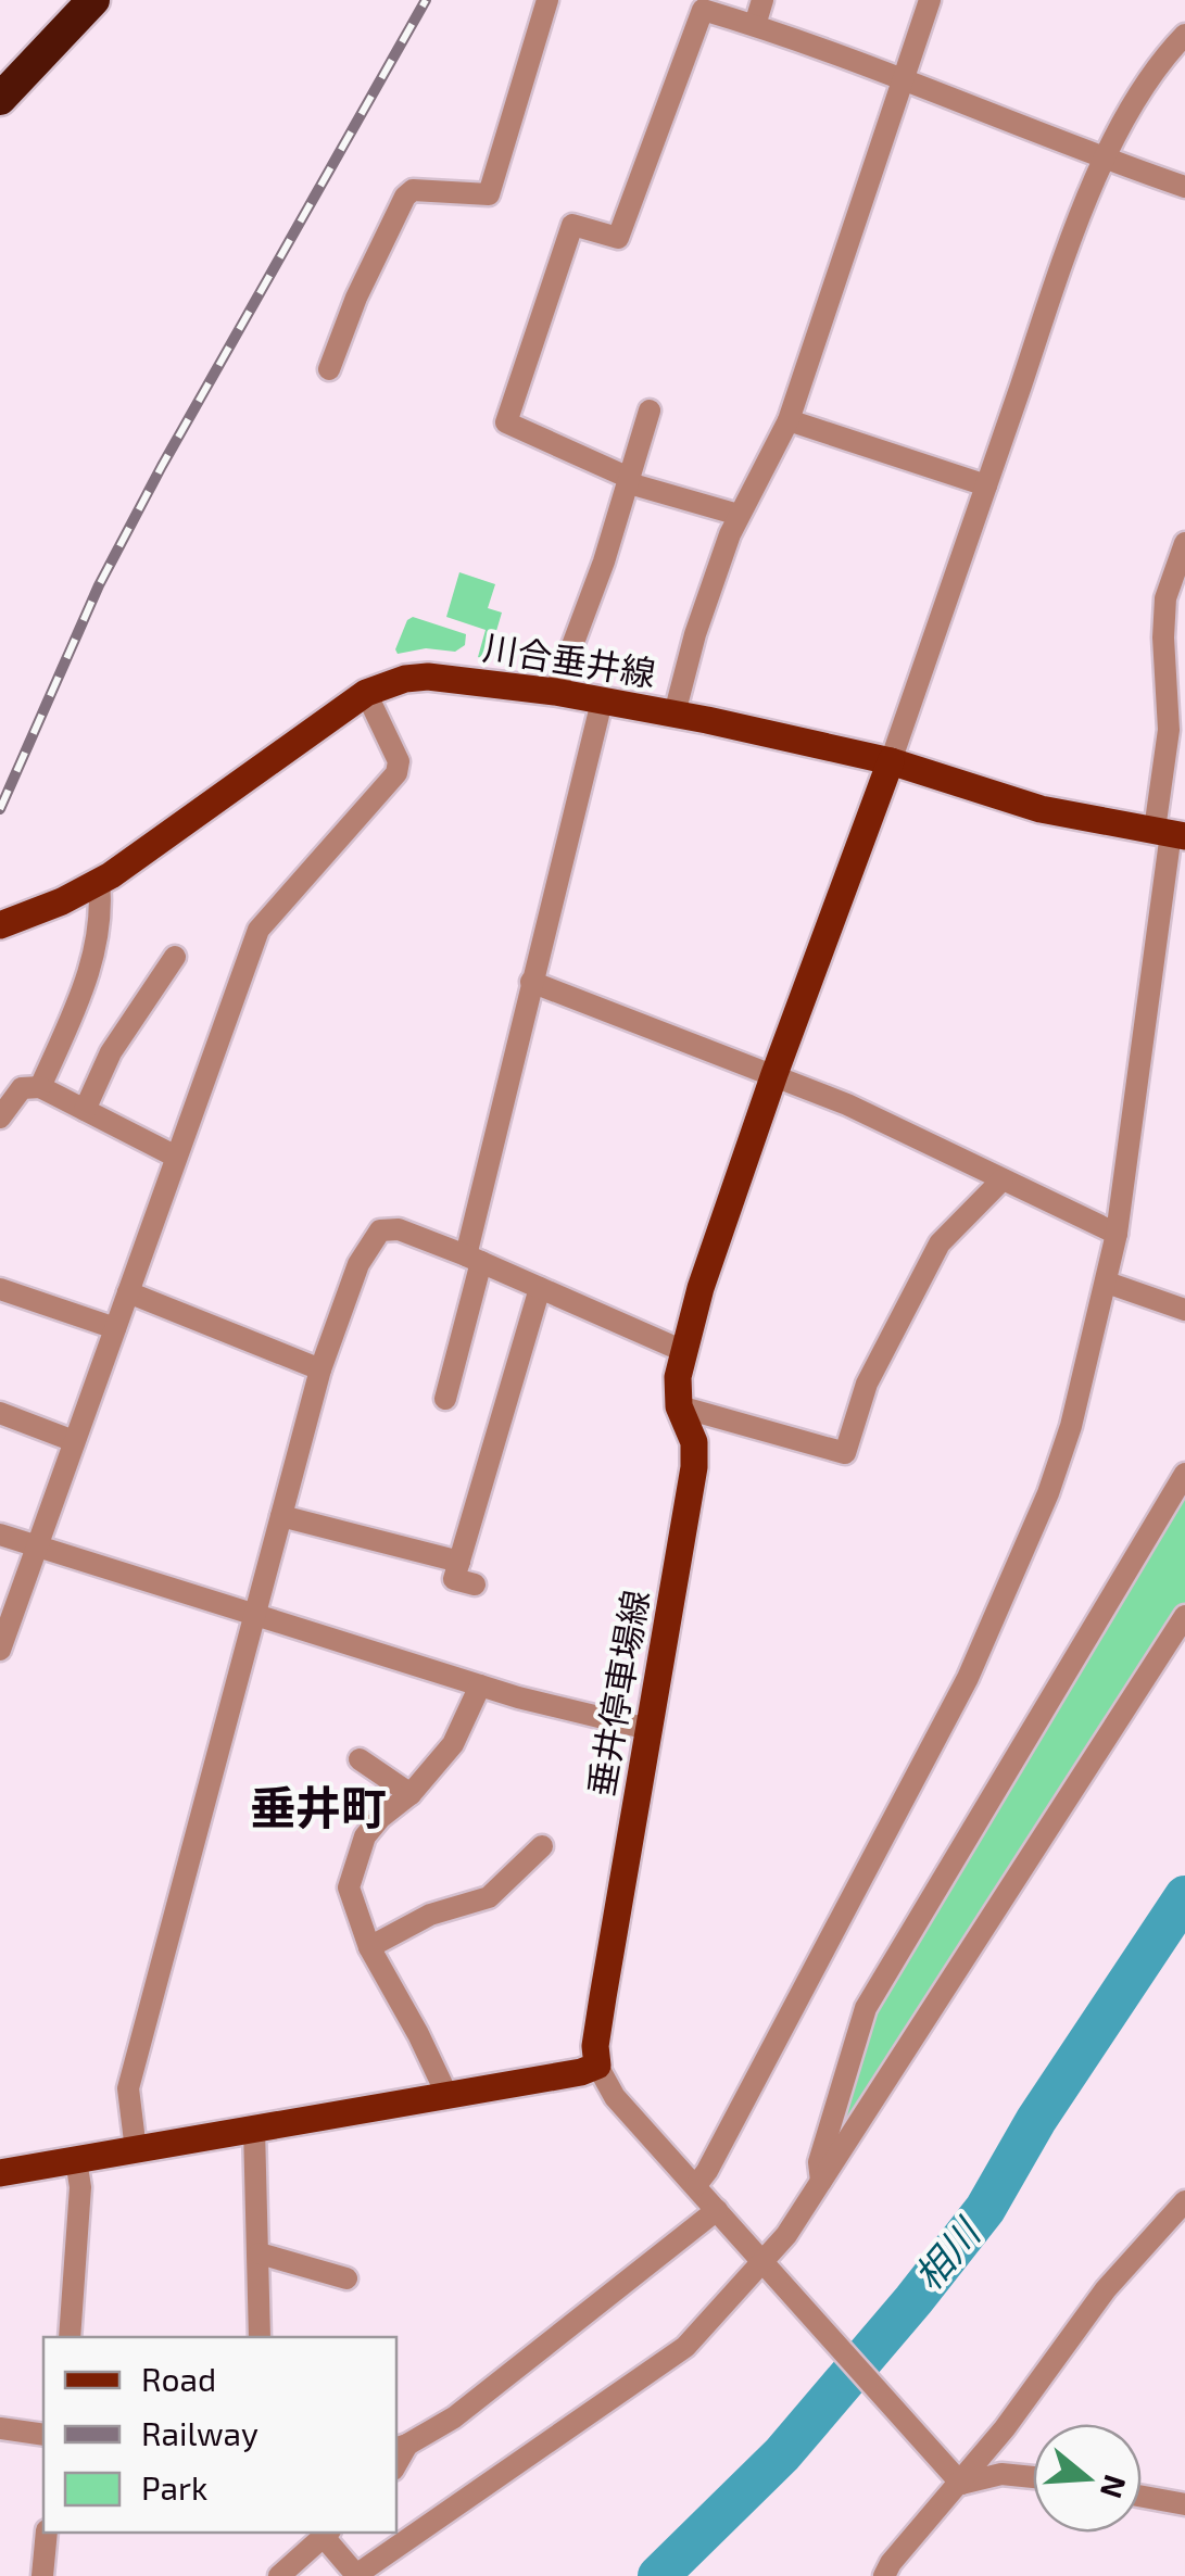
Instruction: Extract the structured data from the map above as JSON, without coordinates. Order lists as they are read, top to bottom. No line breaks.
{"streets":{"main road":["川合垂井線","垂井停車場線"]},"crossings":[["川合垂井線","垂井停車場線"]],"districts":["垂井町"],"water":["相川"],"legend":["Road","Railway","Park"],"north":"right"}
